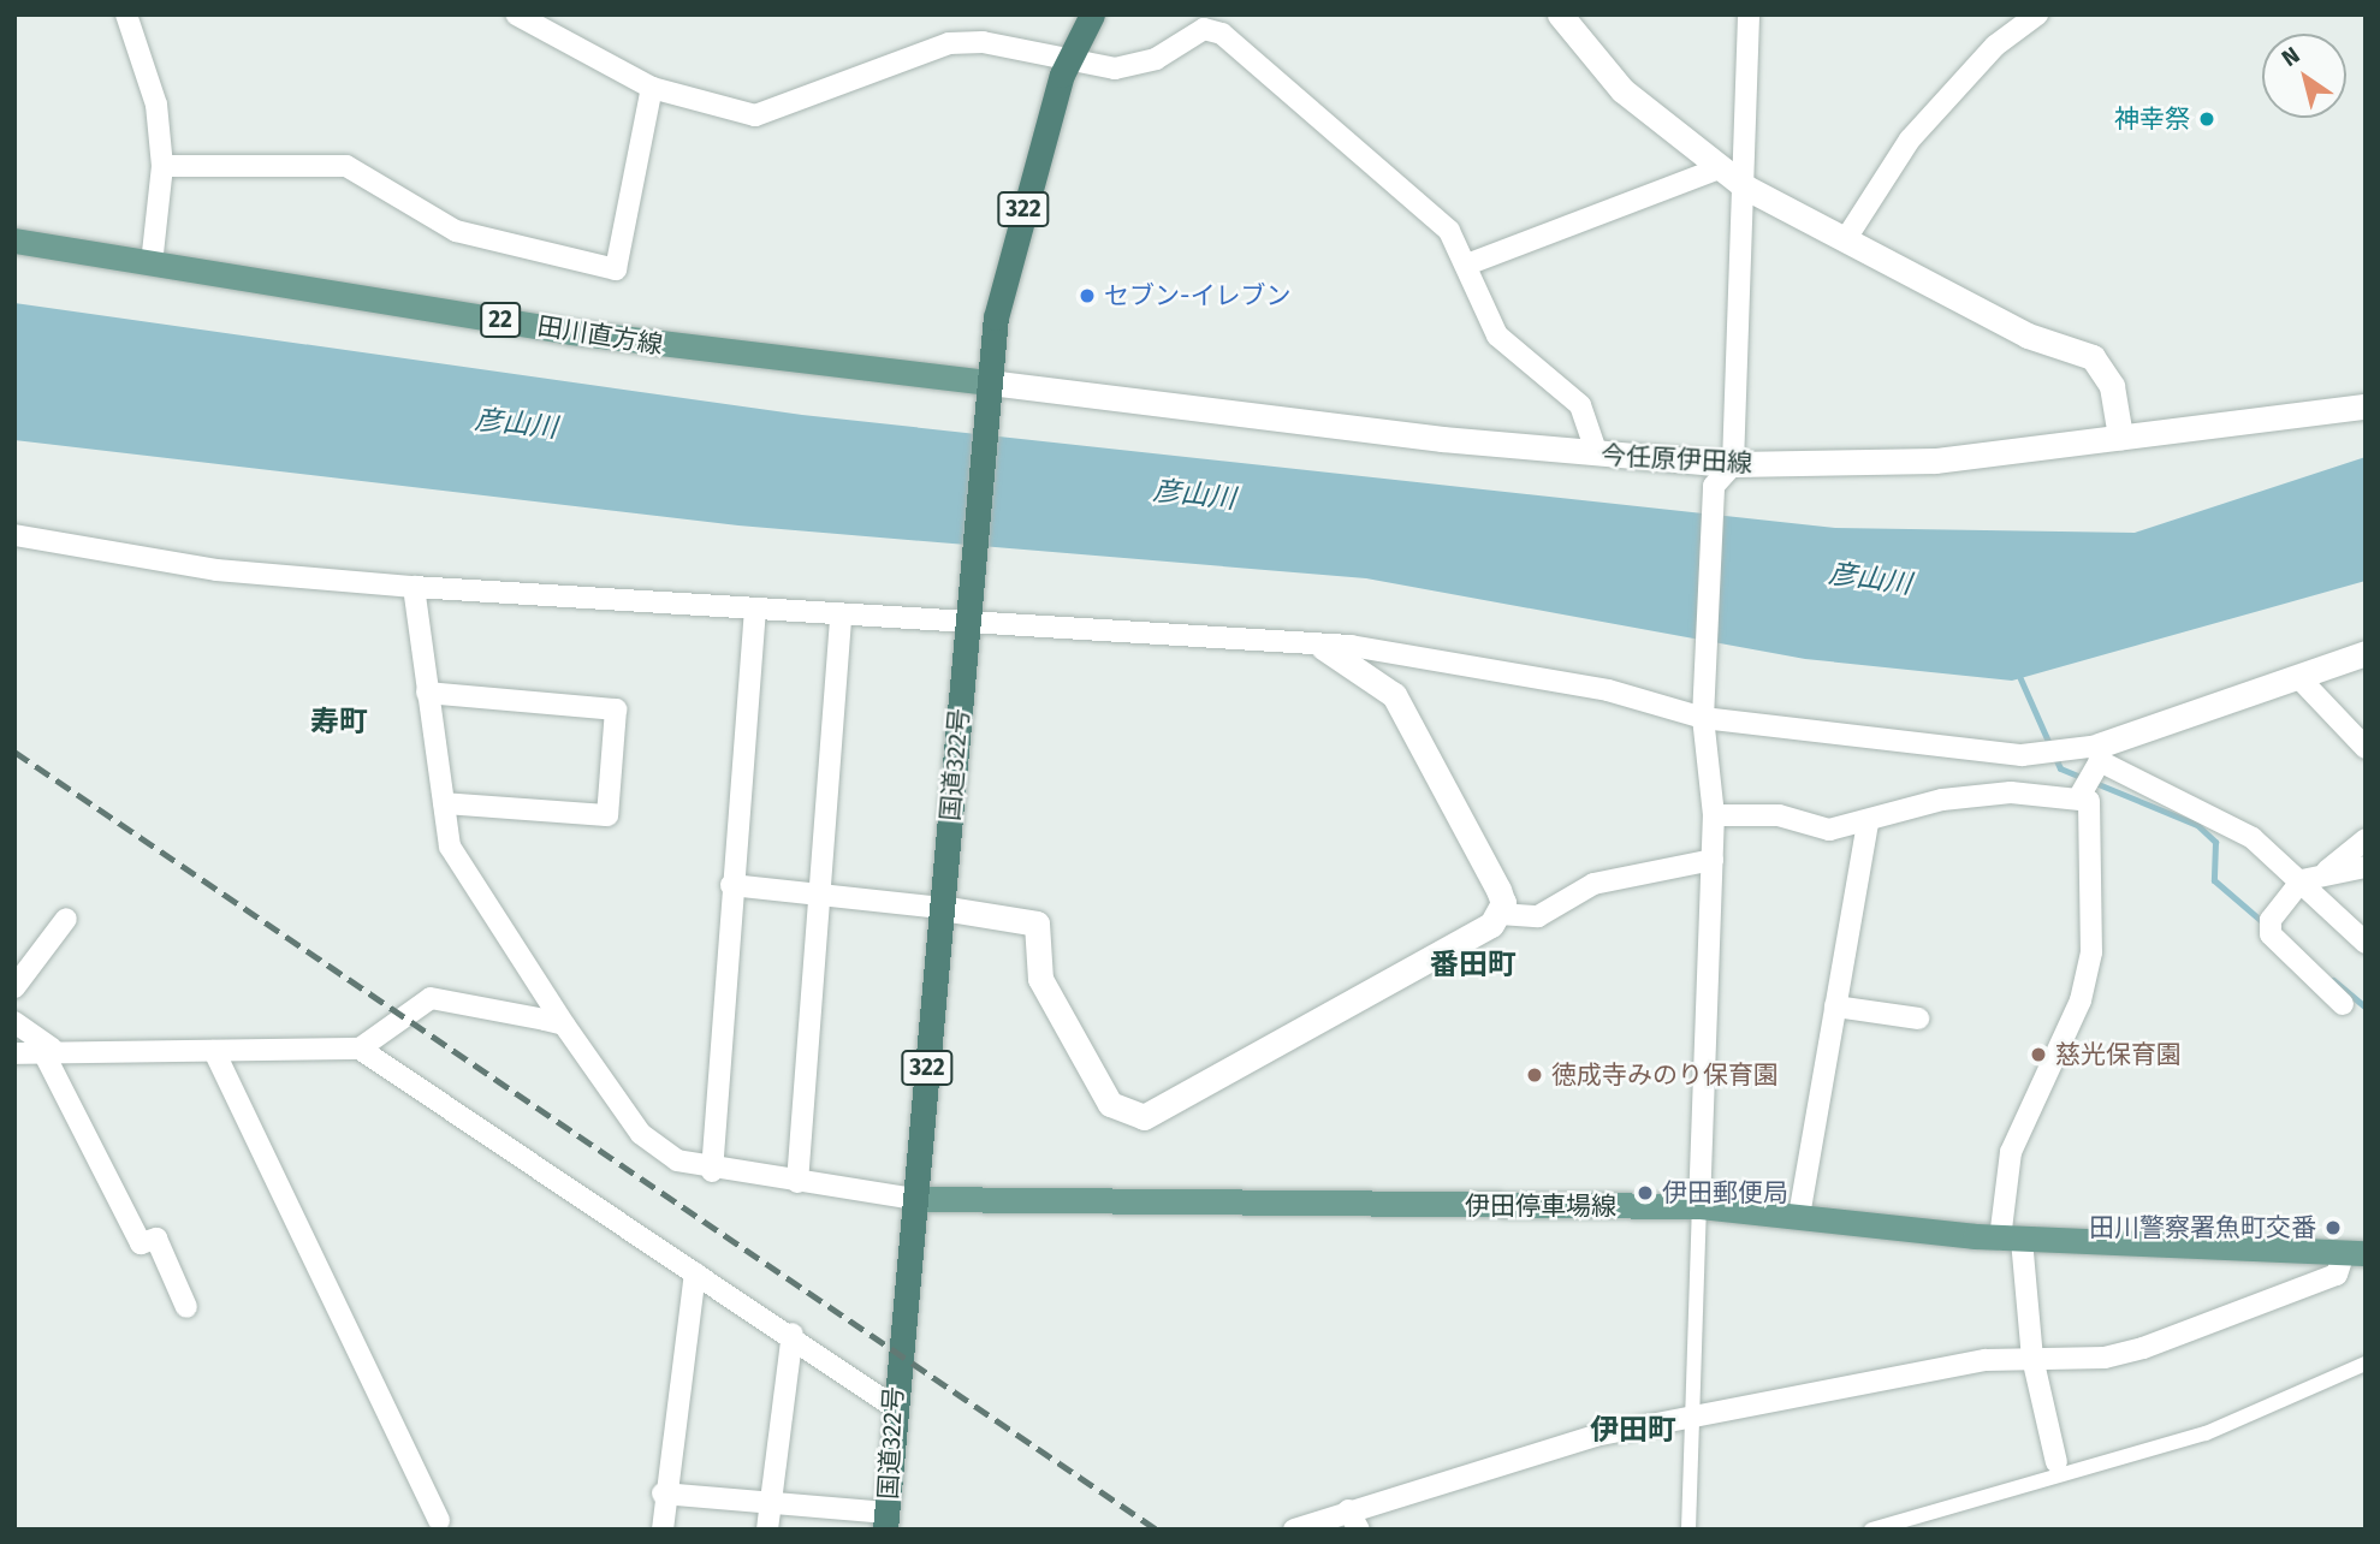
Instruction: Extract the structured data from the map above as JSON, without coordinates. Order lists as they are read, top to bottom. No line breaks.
{"streets":{"highway":["322","国道322号"],"main road":["22","田川直方線","伊田停車場線"],"street":["今任原伊田線"]},"crossings":[["田川直方線","今任原伊田線"],["田川直方線","国道322号"],["今任原伊田線","国道322号"],["国道322号","伊田停車場線"]],"districts":["寿町","番田町","伊田町"],"water":["彦山川"],"places":["神幸祭","セブン-イレブン","慈光保育園","徳成寺みのり保育園","伊田郵便局","田川警察署魚町交番"],"north":"top left"}
